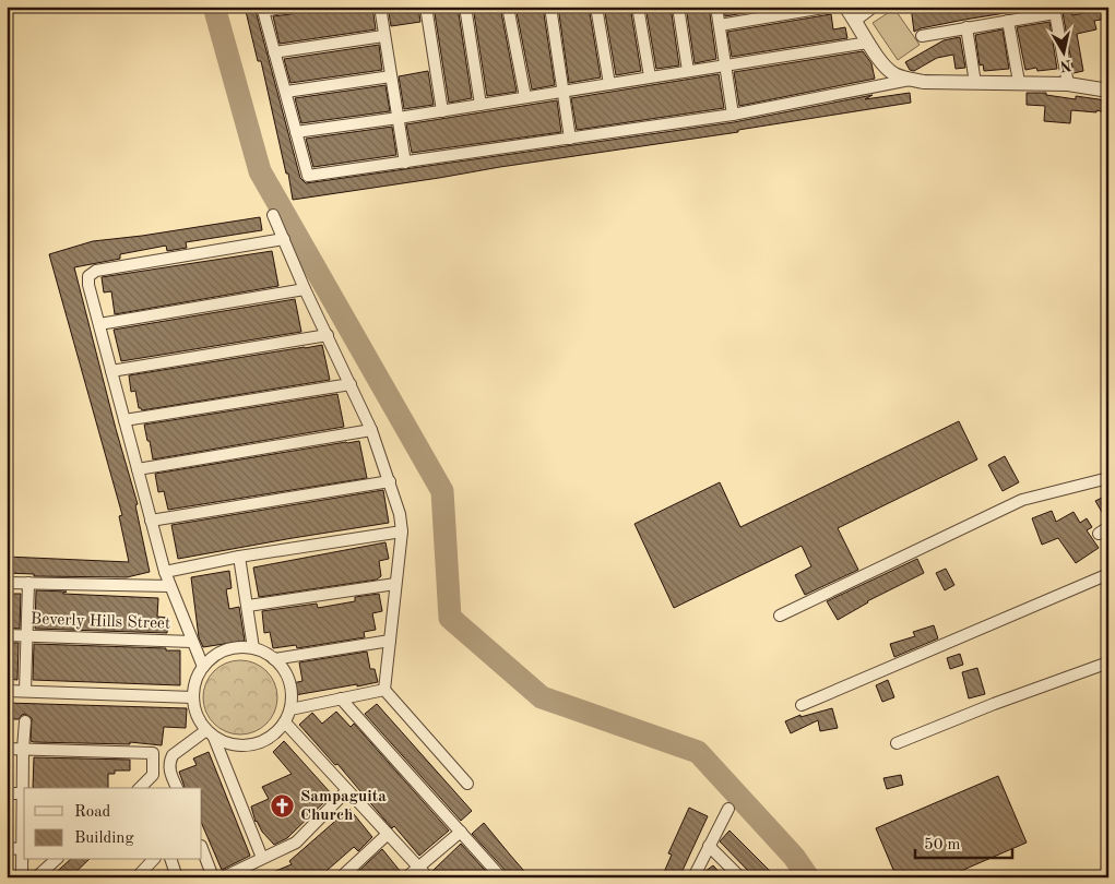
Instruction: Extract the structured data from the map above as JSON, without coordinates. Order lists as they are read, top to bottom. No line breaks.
{"streets":{"street":["Beverly Hills Street"]},"places":{"church":["Sampaguita Church"]},"legend":["Road","Building"],"scale_bar":"50 m","north":"bottom"}
